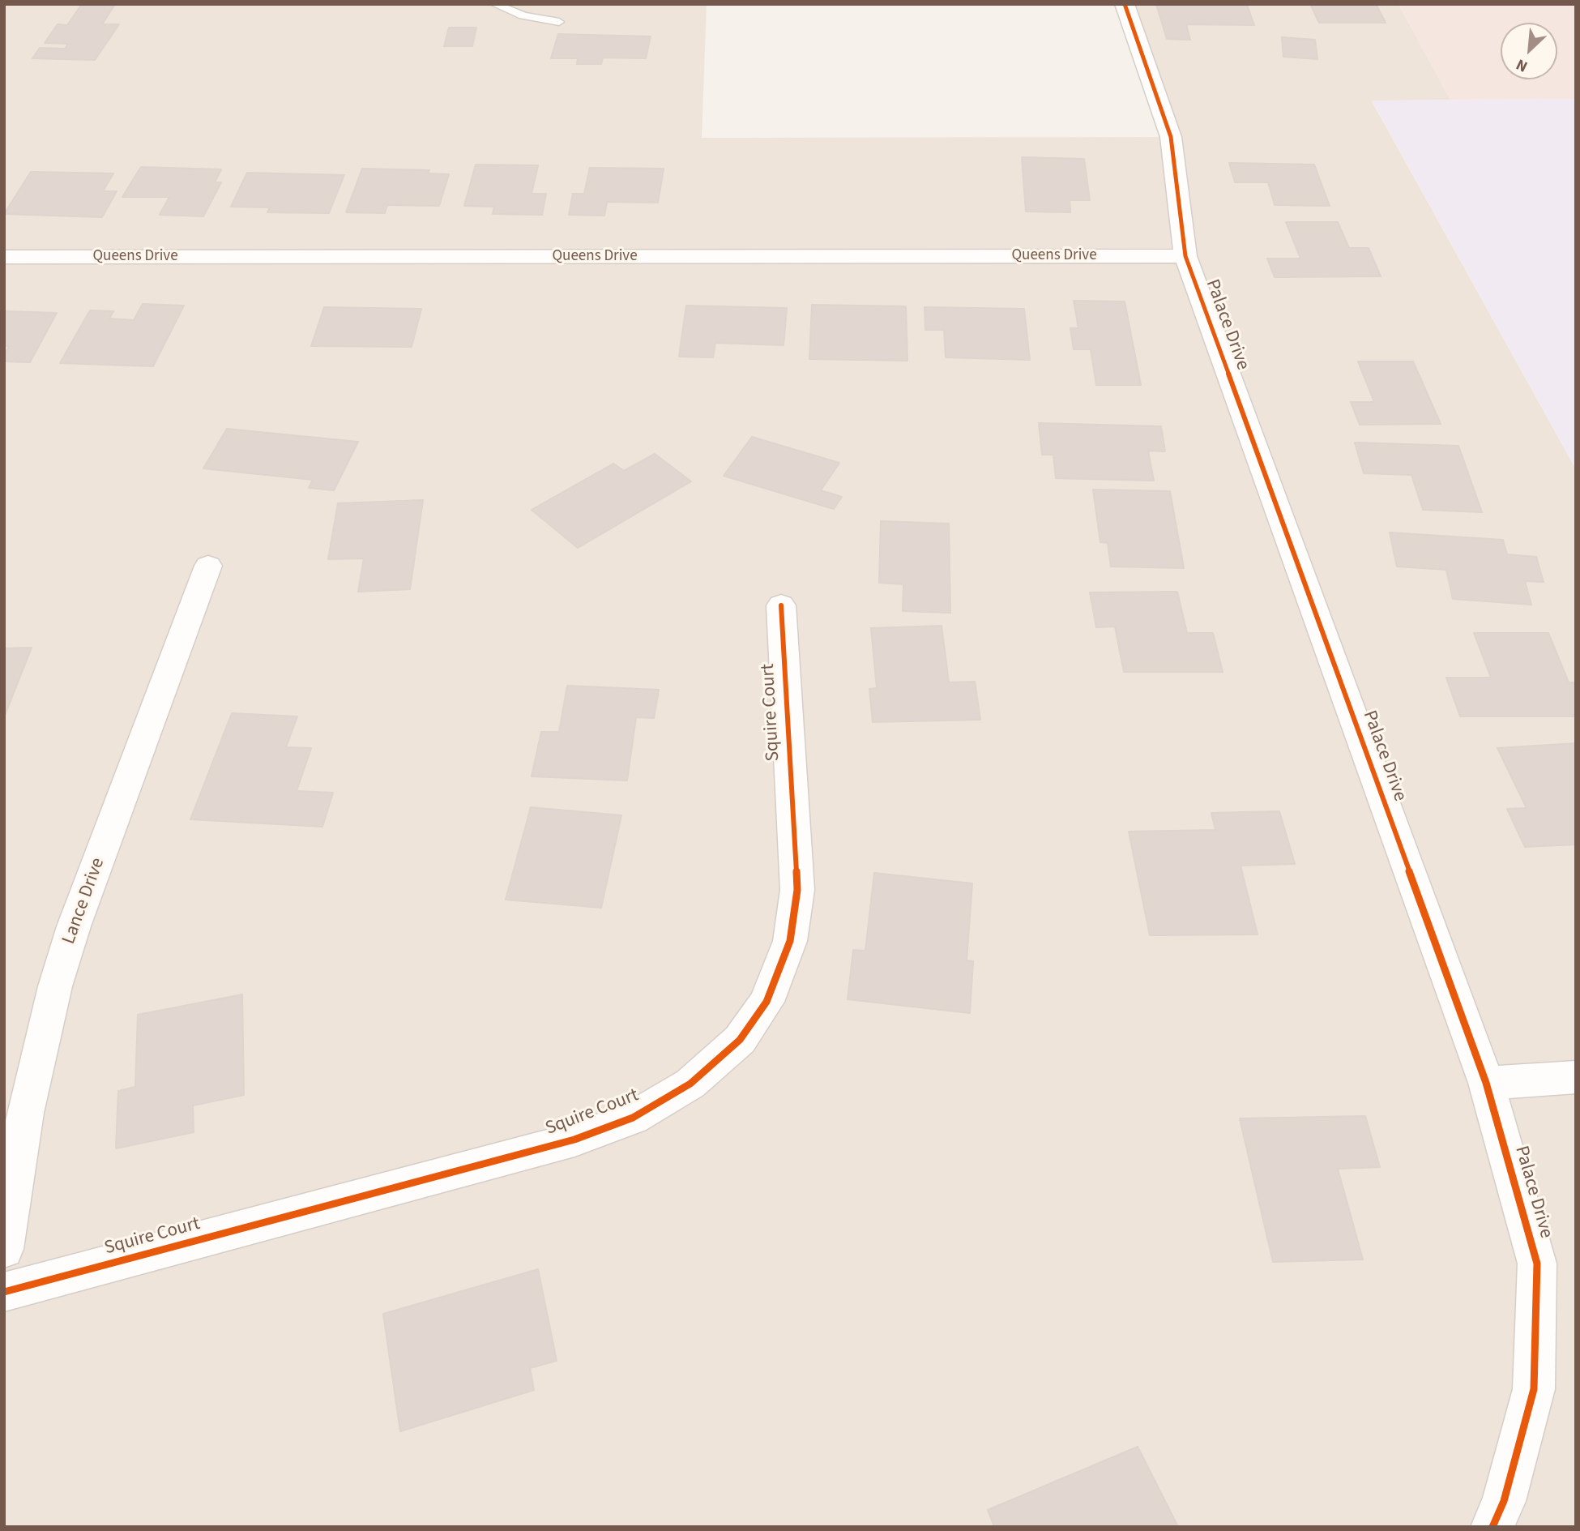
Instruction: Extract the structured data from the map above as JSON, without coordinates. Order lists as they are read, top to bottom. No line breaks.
{"streets":{"street":["Queens Drive","Palace Drive","Squire Court","Lance Drive"]},"crossings":[["Queens Drive","Palace Drive"]],"north":"bottom left"}
